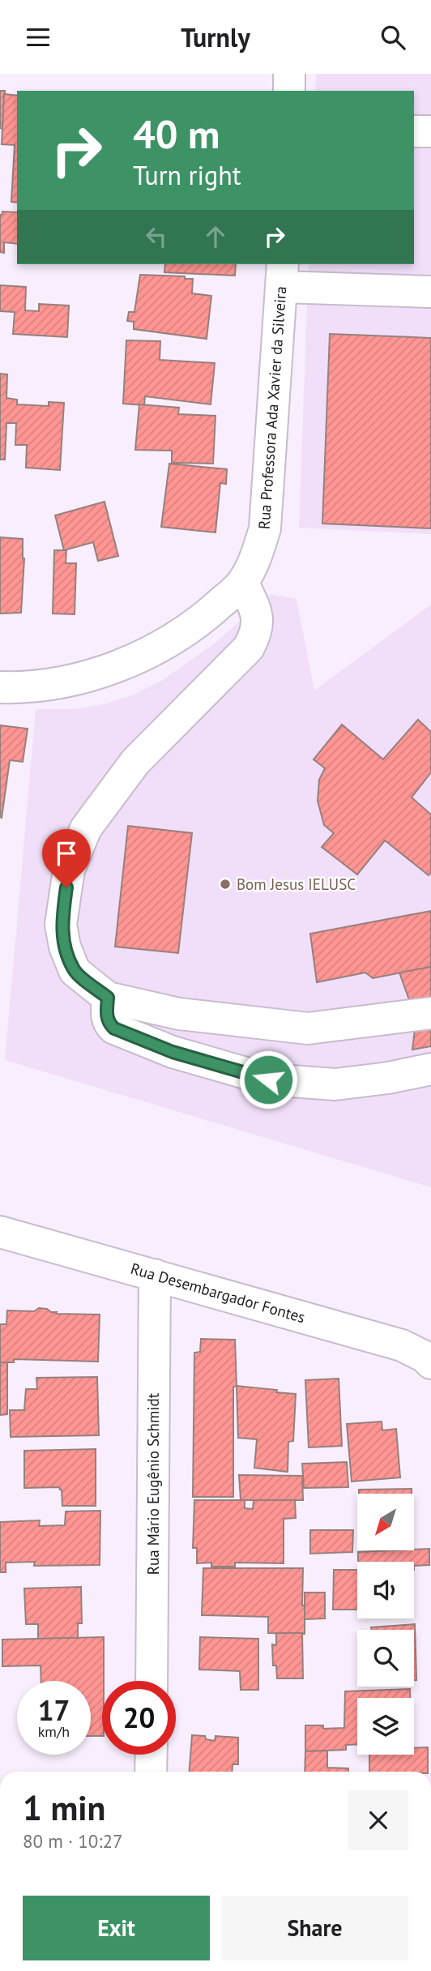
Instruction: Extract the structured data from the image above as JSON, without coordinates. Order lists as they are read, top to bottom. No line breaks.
{"streets":{"street":["Rua Professora Ada Xavier da Silveira","Rua Desembargador Fontes","Rua Mário Eugênio Schmidt"]},"crossings":[["Rua Desembargador Fontes","Rua Mário Eugênio Schmidt"]],"places":["Bom Jesus IELUSC"],"north":"bottom left","page":{"header":"Turnly","turn":["40 m","Turn right"],"speed":"17 km/h","limit":"20","heading":["1 min","80 m · 10:27"],"buttons":["Exit","Share"]}}
